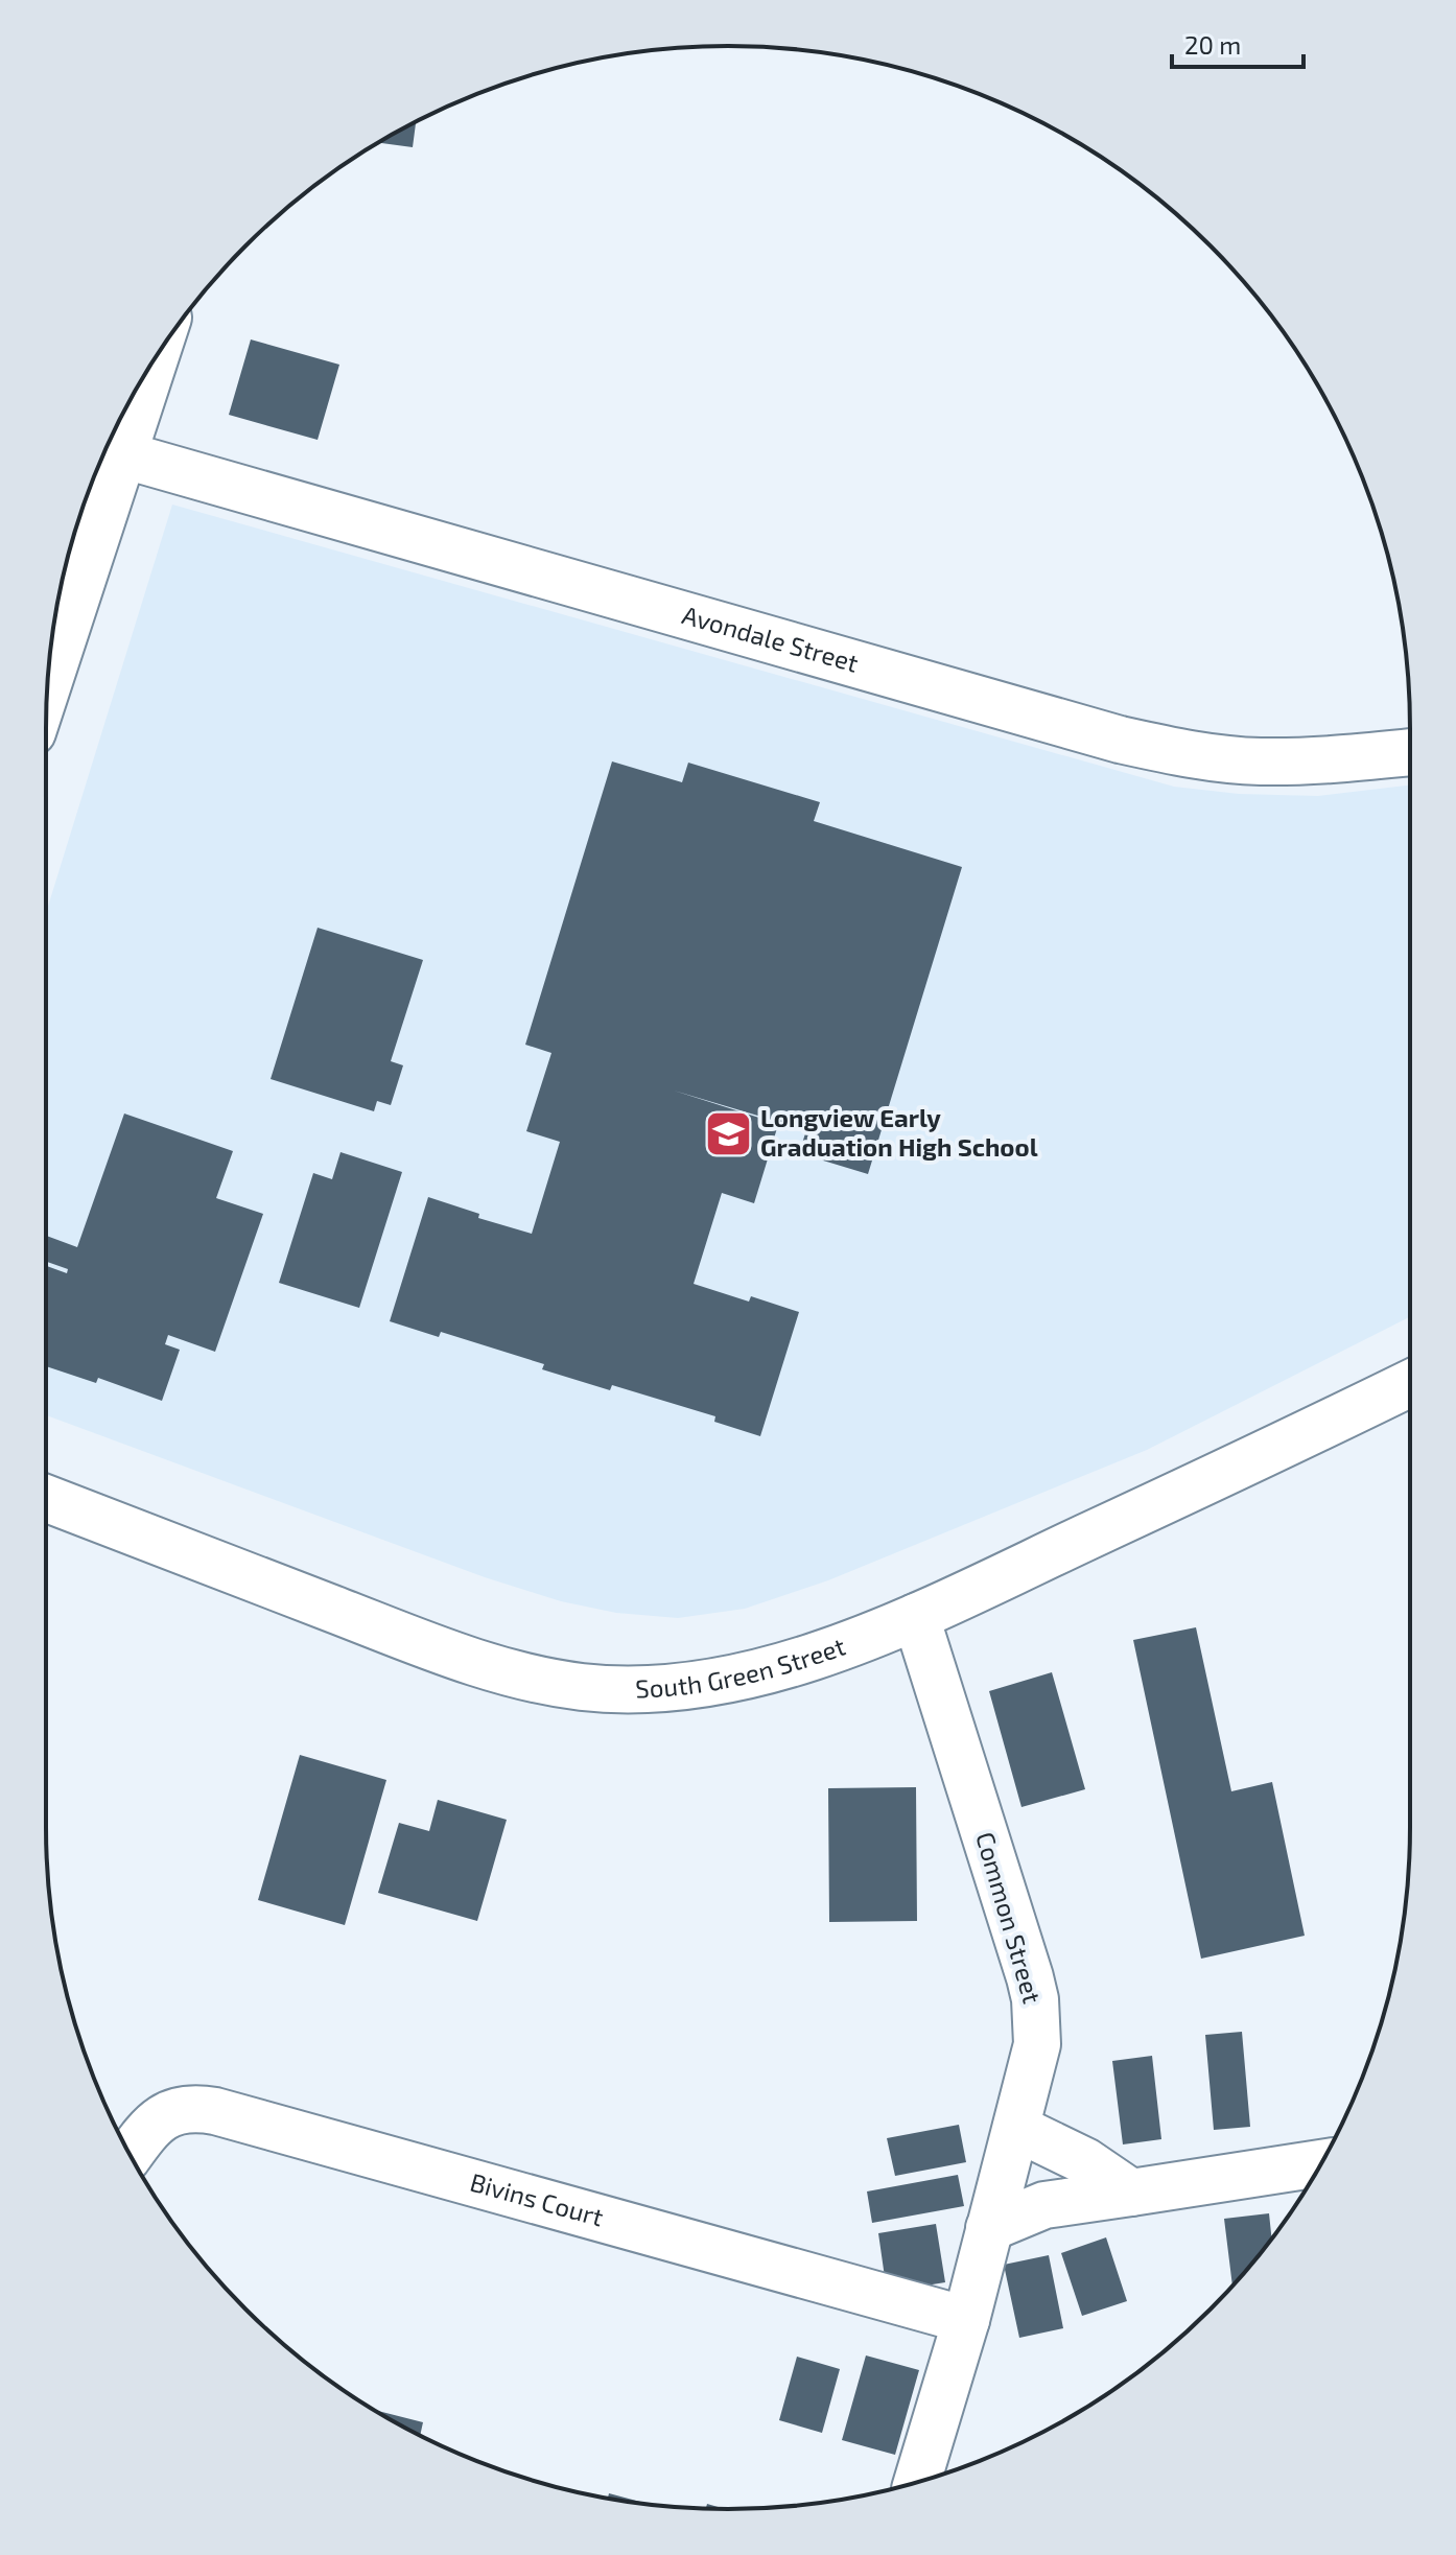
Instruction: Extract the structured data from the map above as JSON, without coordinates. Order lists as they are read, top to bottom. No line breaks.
{"streets":{"street":["Avondale Street","South Green Street","Common Street","Bivins Court"]},"crossings":[["South Green Street","Common Street"],["Common Street","Bivins Court"]],"places":{"school or university":["Longview Early Graduation High School"]},"scale_bar":"20 m"}
